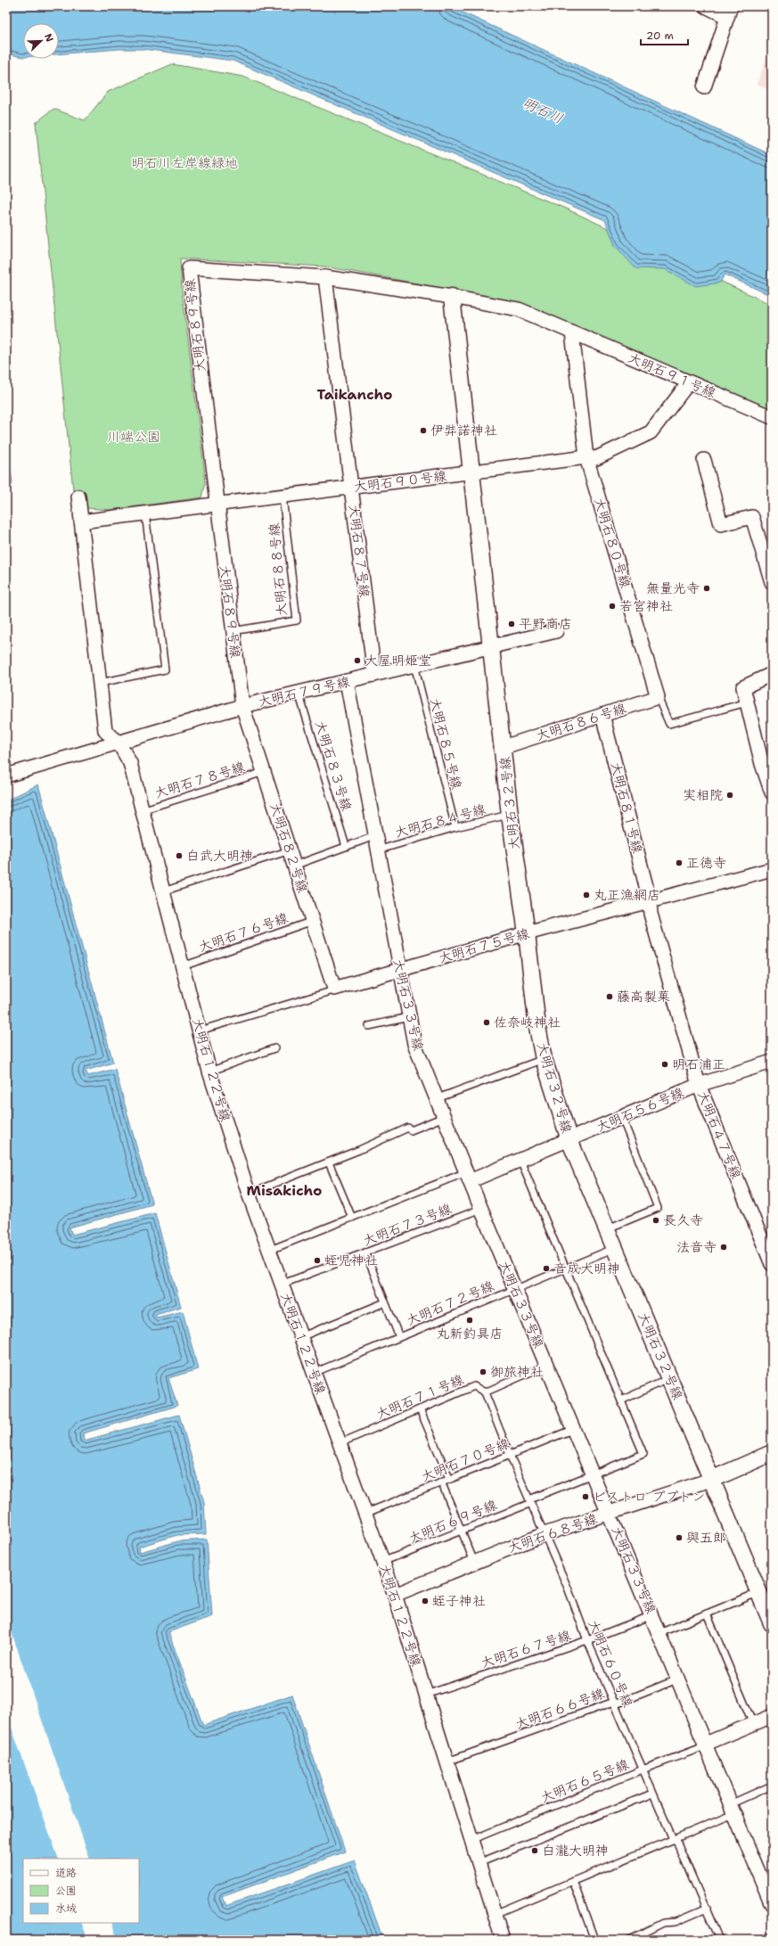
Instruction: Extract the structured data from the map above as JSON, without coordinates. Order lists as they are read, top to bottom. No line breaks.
{"streets":{"street":["大明石８９号線","大明石９１号線","大明石９０号線","大明石８０号線","大明石８７号線","大明石７９号線","大明石８６号線","大明石３２号線","大明石８１号線","大明石８２号線","大明石７５号線","大明石３３号線","大明石１２２号線","大明石５６号線","大明石４７号線","大明石６８号線"],"lane":["大明石８８号線","大明石８５号線","大明石８３号線","大明石７８号線","大明石８４号線","大明石７６号線","大明石７３号線","大明石７２号線","大明石７１号線","大明石７０号線","大明石６９号線","大明石６７号線","大明石６０号線","大明石６６号線","大明石６５号線"]},"crossings":[["大明石８９号線","大明石９１号線"],["大明石８９号線","大明石９０号線"],["大明石８９号線","大明石８０号線"],["大明石８９号線","大明石８７号線"],["大明石８９号線","大明石８８号線"],["大明石８９号線","大明石７９号線"],["大明石８９号線","大明石３２号線"],["大明石８９号線","大明石８２号線"],["大明石９１号線","大明石９０号線"],["大明石９１号線","大明石８０号線"],["大明石９０号線","大明石８０号線"],["大明石９０号線","大明石８７号線"],["大明石９０号線","大明石８８号線"],["大明石９０号線","大明石３２号線"],["大明石９０号線","大明石１２２号線"],["大明石８０号線","大明石８６号線"],["大明石８７号線","大明石７９号線"],["大明石７９号線","大明石８５号線"],["大明石７９号線","大明石８３号線"],["大明石７９号線","大明石３２号線"],["大明石７９号線","大明石８２号線"],["大明石７９号線","大明石３３号線"],["大明石７９号線","大明石１２２号線"],["大明石８６号線","大明石３２号線"],["大明石８６号線","大明石８１号線"],["大明石８５号線","大明石８４号線"],["大明石７８号線","大明石８２号線"],["大明石７８号線","大明石１２２号線"],["大明石３２号線","大明石８４号線"],["大明石３２号線","大明石７５号線"],["大明石３２号線","大明石５６号線"],["大明石３２号線","大明石７２号線"],["大明石３２号線","大明石６８号線"],["大明石８１号線","大明石７５号線"],["大明石８１号線","大明石４７号線"],["大明石８４号線","大明石３３号線"],["大明石８２号線","大明石７６号線"],["大明石８２号線","大明石７５号線"],["大明石７６号線","大明石１２２号線"],["大明石７５号線","大明石３３号線"],["大明石７５号線","大明石１２２号線"],["大明石７５号線","大明石４７号線"],["大明石３３号線","大明石５６号線"],["大明石３３号線","大明石７３号線"],["大明石３３号線","大明石７２号線"],["大明石３３号線","大明石７１号線"],["大明石３３号線","大明石７０号線"],["大明石３３号線","大明石６９号線"],["大明石３３号線","大明石６８号線"],["大明石３３号線","大明石６７号線"],["大明石３３号線","大明石６６号線"],["大明石３３号線","大明石６５号線"],["大明石１２２号線","大明石７３号線"],["大明石１２２号線","大明石７２号線"],["大明石１２２号線","大明石７１号線"],["大明石１２２号線","大明石７０号線"],["大明石１２２号線","大明石６９号線"],["大明石１２２号線","大明石６８号線"],["大明石１２２号線","大明石６７号線"],["大明石１２２号線","大明石６６号線"],["大明石１２２号線","大明石６５号線"],["大明石５６号線","大明石４７号線"],["大明石７１号線","大明石６０号線"],["大明石７０号線","大明石６０号線"],["大明石６９号線","大明石６０号線"],["大明石６８号線","大明石６０号線"],["大明石６７号線","大明石６０号線"],["大明石６０号線","大明石６６号線"],["大明石６０号線","大明石６５号線"]],"districts":["Taikancho","Misakicho"],"water":["明石川"],"parks":["明石川左岸線緑地","川端公園"],"places":["伊弉諾神社","無量光寺","若宮神社","平野商店","大屋明姫堂","実相院","白武大明神","正徳寺","丸正漁網店","藤高製菓","佐奈岐神社","明石浦正","長久寺","法音寺","蛭児神社","音成大明神","丸新釣具店","御旅神社","ビストロ ププトン","與五郎","蛭子神社","白瀧大明神"],"legend":["道路","公園","水域"],"scale_bar":"20 m","north":"top right"}
